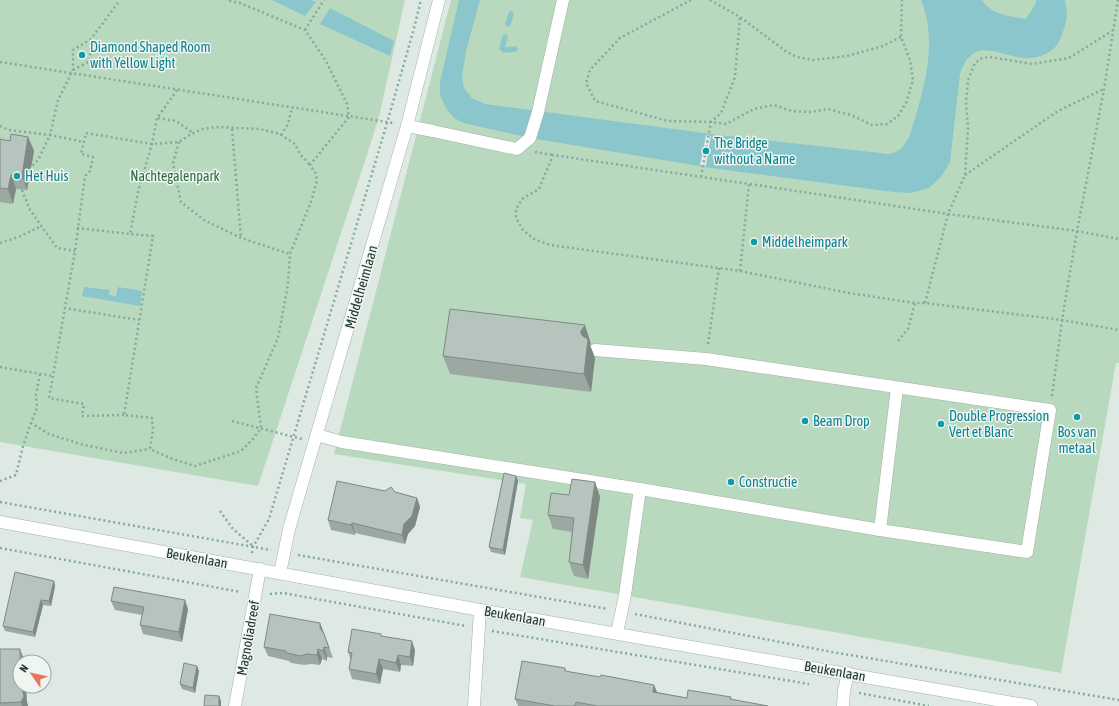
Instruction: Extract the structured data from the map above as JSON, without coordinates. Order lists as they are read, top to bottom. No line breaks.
{"streets":{"street":["Middelheimlaan","Beukenlaan","Magnoliadreef"]},"crossings":[["Middelheimlaan","Beukenlaan"],["Beukenlaan","Magnoliadreef"]],"parks":["Nachtegalenpark"],"places":["Diamond Shaped Room with Yellow Light","The Bridge without a Name","Het Huis","Middelheimpark","Bos van metaal","Beam Drop","Double Progression Vert et Blanc","Constructie"],"north":"top left"}
